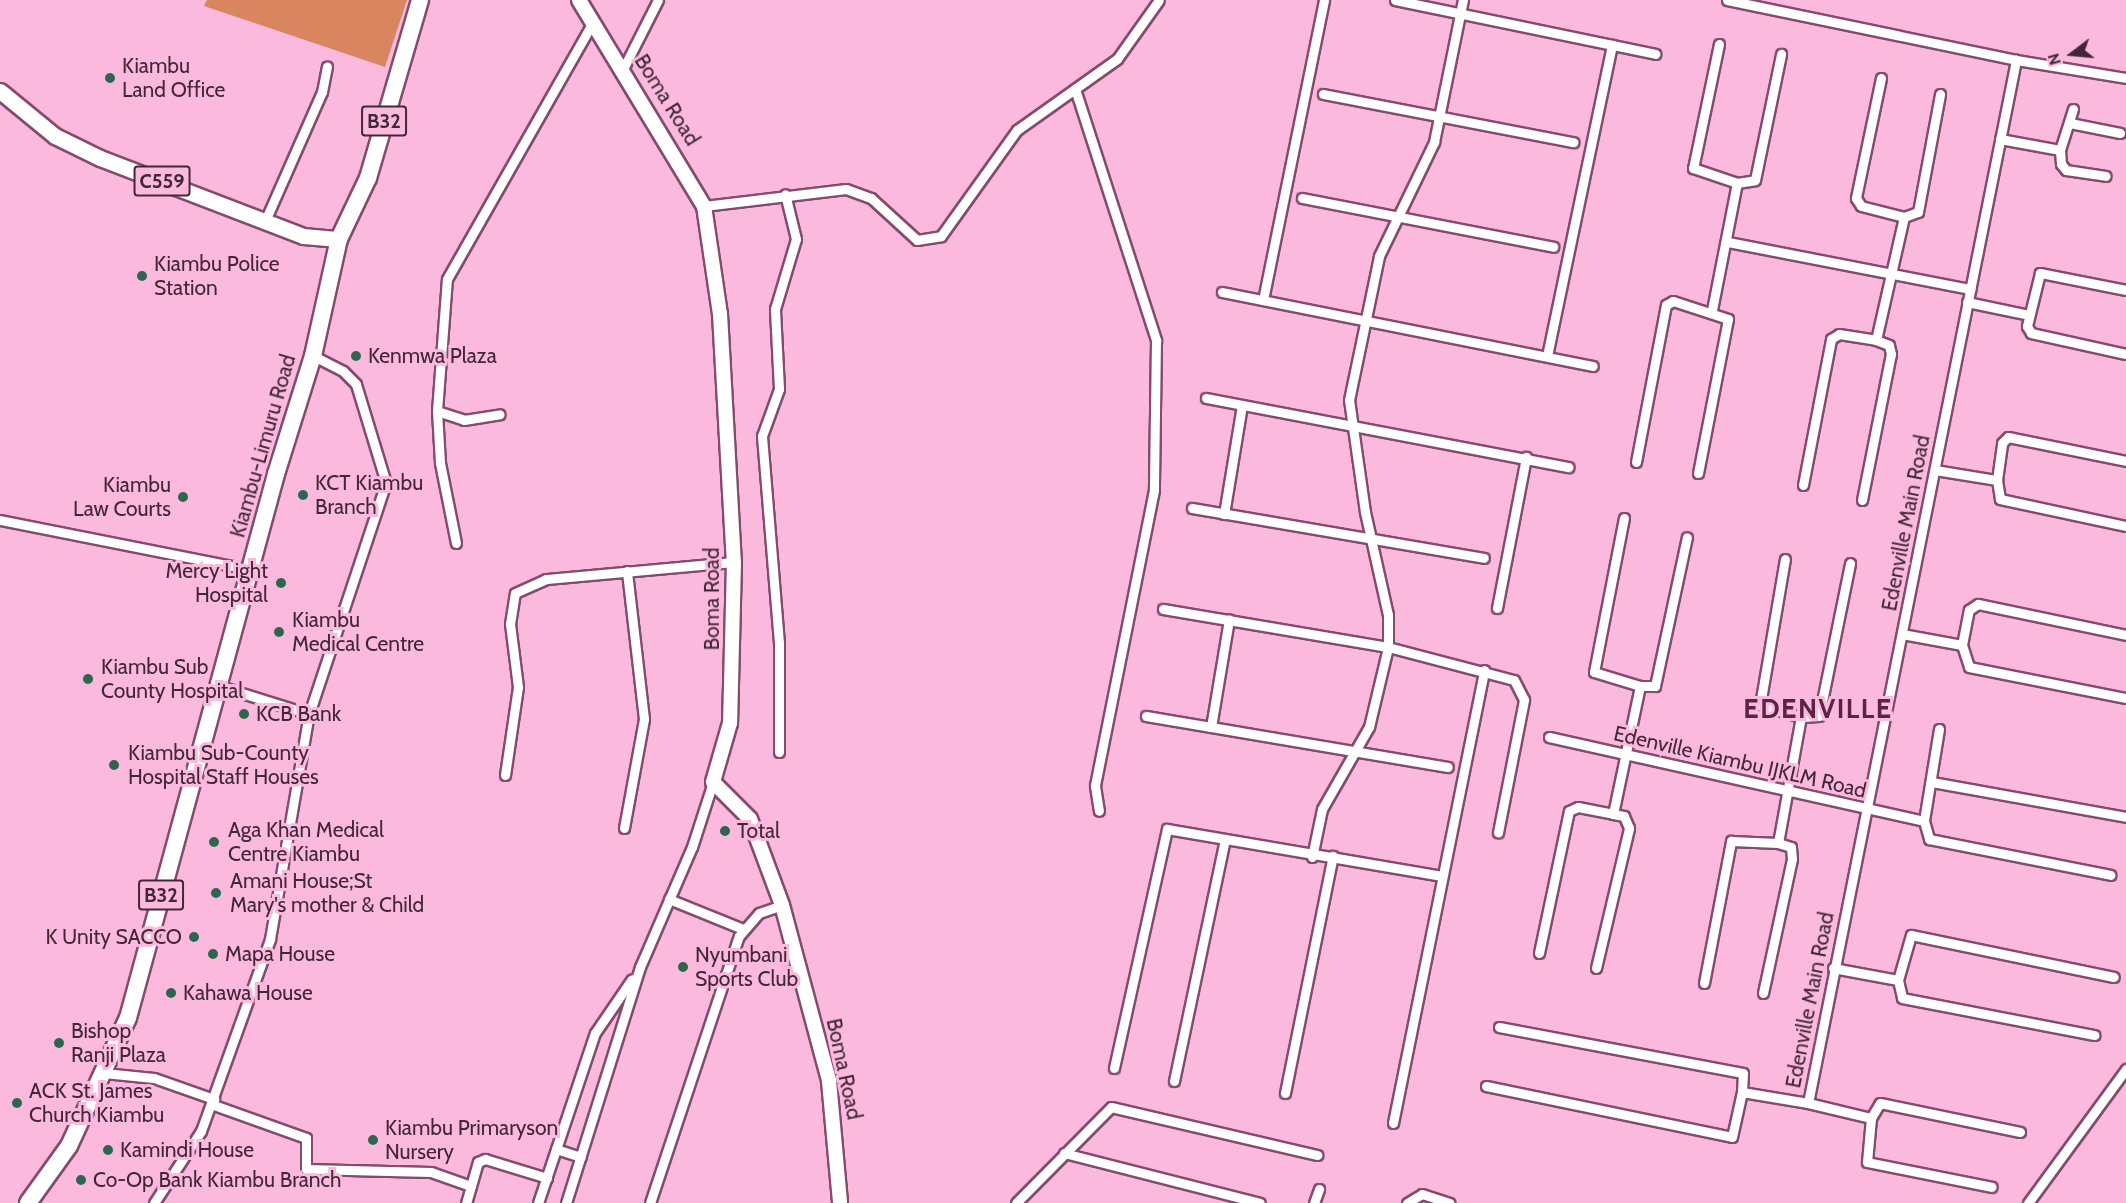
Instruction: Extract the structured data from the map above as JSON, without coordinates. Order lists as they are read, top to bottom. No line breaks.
{"streets":{"highway":["B32","Kiambu-Limuru Road"],"main road":["Boma Road","C559"],"street":["Edenville Main Road","Edenville Kiambu IJKLM Road"]},"crossings":[["C559","Kiambu-Limuru Road"],["Edenville Main Road","Edenville Kiambu IJKLM Road"]],"districts":["EDENVILLE"],"places":["Kiambu Land Office","Kiambu Police Station","Kenmwa Plaza","KCT Kiambu Branch","Kiambu Law Courts","Mercy Light Hospital","Kiambu Medical Centre","Kiambu Sub County Hospital","KCB Bank","Kiambu Sub-County Hospital Staff Houses","Total","Aga Khan Medical Centre Kiambu","Amani House;St Mary's mother & Child","K Unity SACCO","Mapa House","Nyumbani Sports Club","Kahawa House","Bishop Ranji Plaza","ACK St. James Church Kiambu","Kiambu Primaryson Nursery","Kamindi House","Co-Op Bank Kiambu Branch"],"north":"left"}
